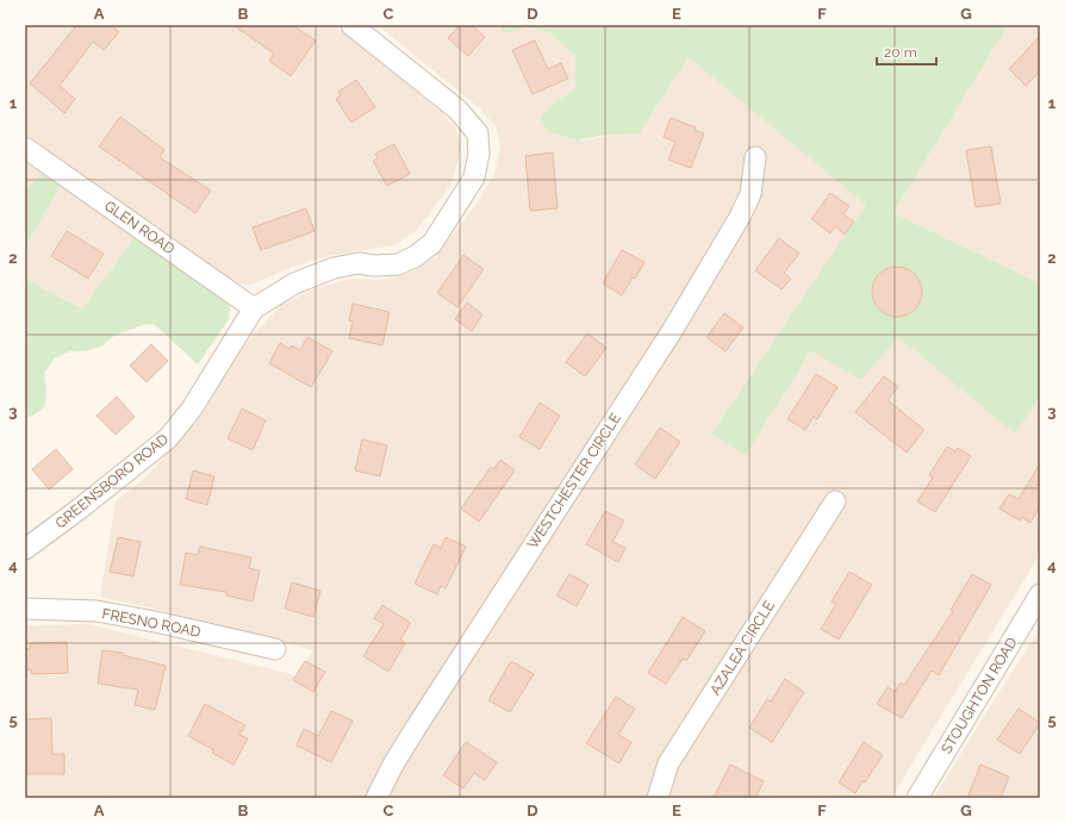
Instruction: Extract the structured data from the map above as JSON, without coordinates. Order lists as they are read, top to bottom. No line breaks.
{"streets":{"street":["GLEN ROAD","GREENSBORO ROAD","WESTCHESTER CIRCLE","FRESNO ROAD","AZALEA CIRCLE","STOUGHTON ROAD"]},"crossings":[["GLEN ROAD","GREENSBORO ROAD"]],"scale_bar":"20 m","grid":{"columns":["A","B","C","D","E","F","G"],"rows":["1","2","3","4","5"]}}
